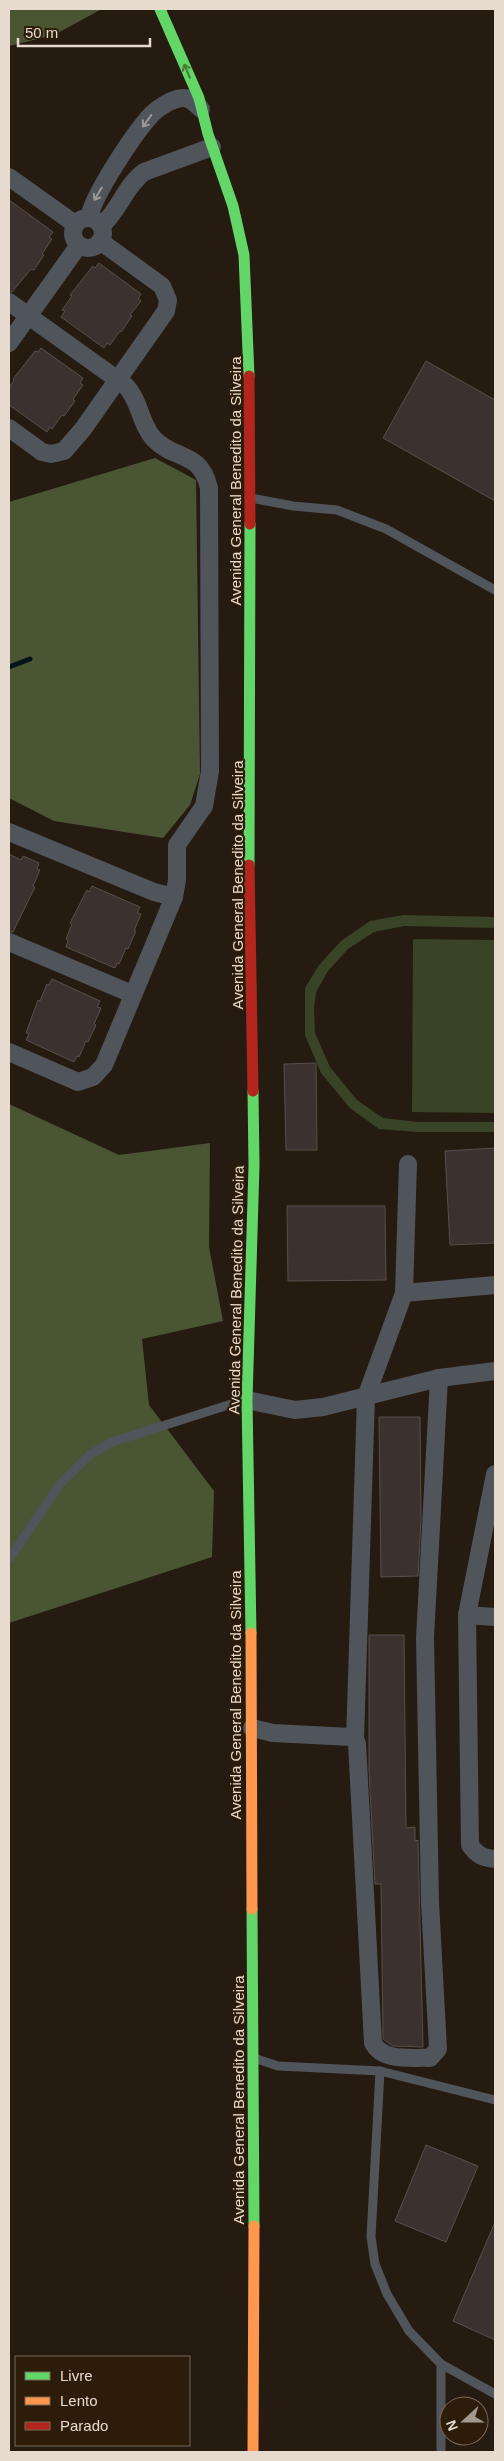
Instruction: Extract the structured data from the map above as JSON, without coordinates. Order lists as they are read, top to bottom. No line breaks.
{"streets":{"main road":["Avenida General Benedito da Silveira"]},"legend":["Livre","Lento","Parado"],"scale_bar":"50 m","north":"left"}
